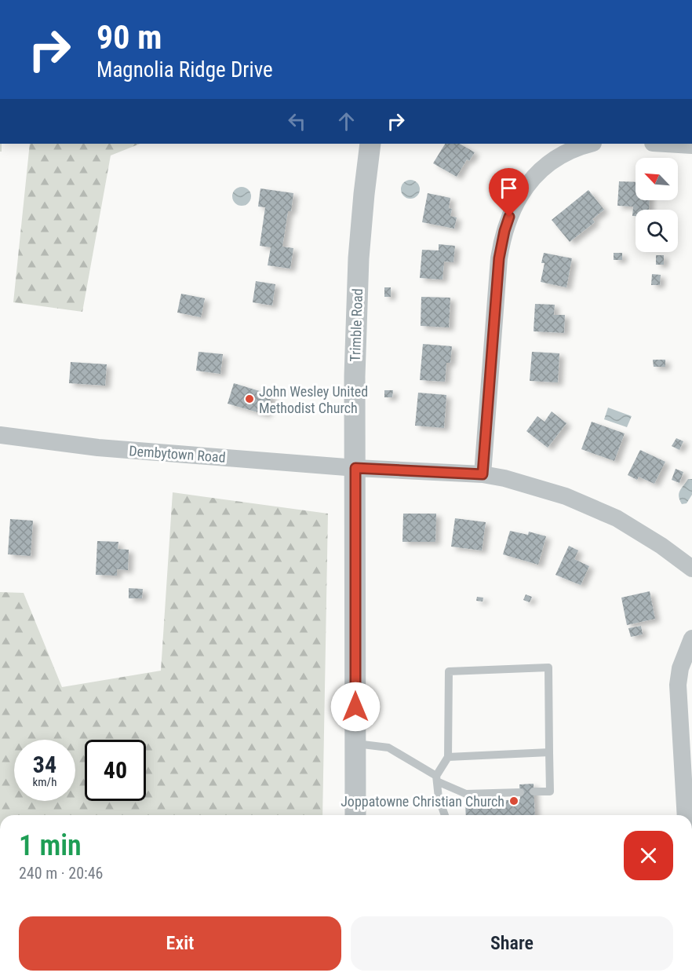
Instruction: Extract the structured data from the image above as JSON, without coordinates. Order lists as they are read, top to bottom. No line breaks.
{"streets":{"street":["Trimble Road","Dembytown Road"]},"crossings":[["Trimble Road","Dembytown Road"]],"places":["John Wesley United Methodist Church","Joppatowne Christian Church"],"north":"top left","page":{"turn":["90 m","Magnolia Ridge Drive"],"speed":"34 km/h","limit":"40","heading":["1 min","240 m · 20:46"],"buttons":["Exit","Share"]}}
